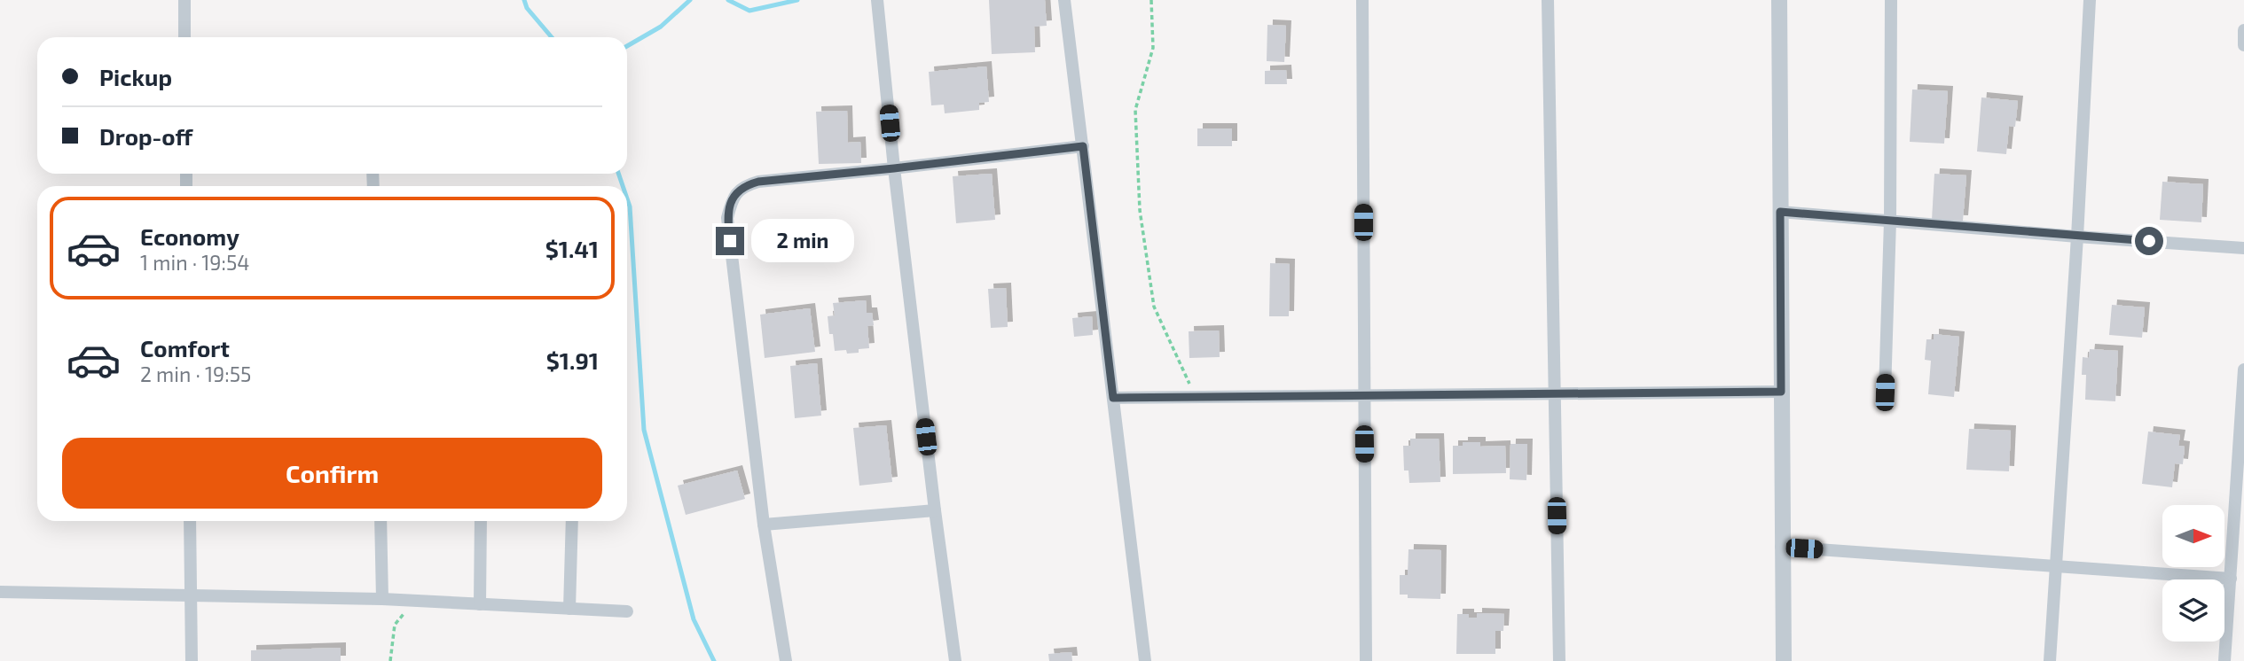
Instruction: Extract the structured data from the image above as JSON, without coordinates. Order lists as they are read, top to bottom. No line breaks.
{"north":"right","page":{"banner":["Pickup","Drop-off"],"list":[{"name":"Economy","note":"1 min · 19:54","value":"$1.41"},{"name":"Comfort","note":"2 min · 19:55","value":"$1.91"}],"bubble":"2 min","buttons":"Confirm"}}
